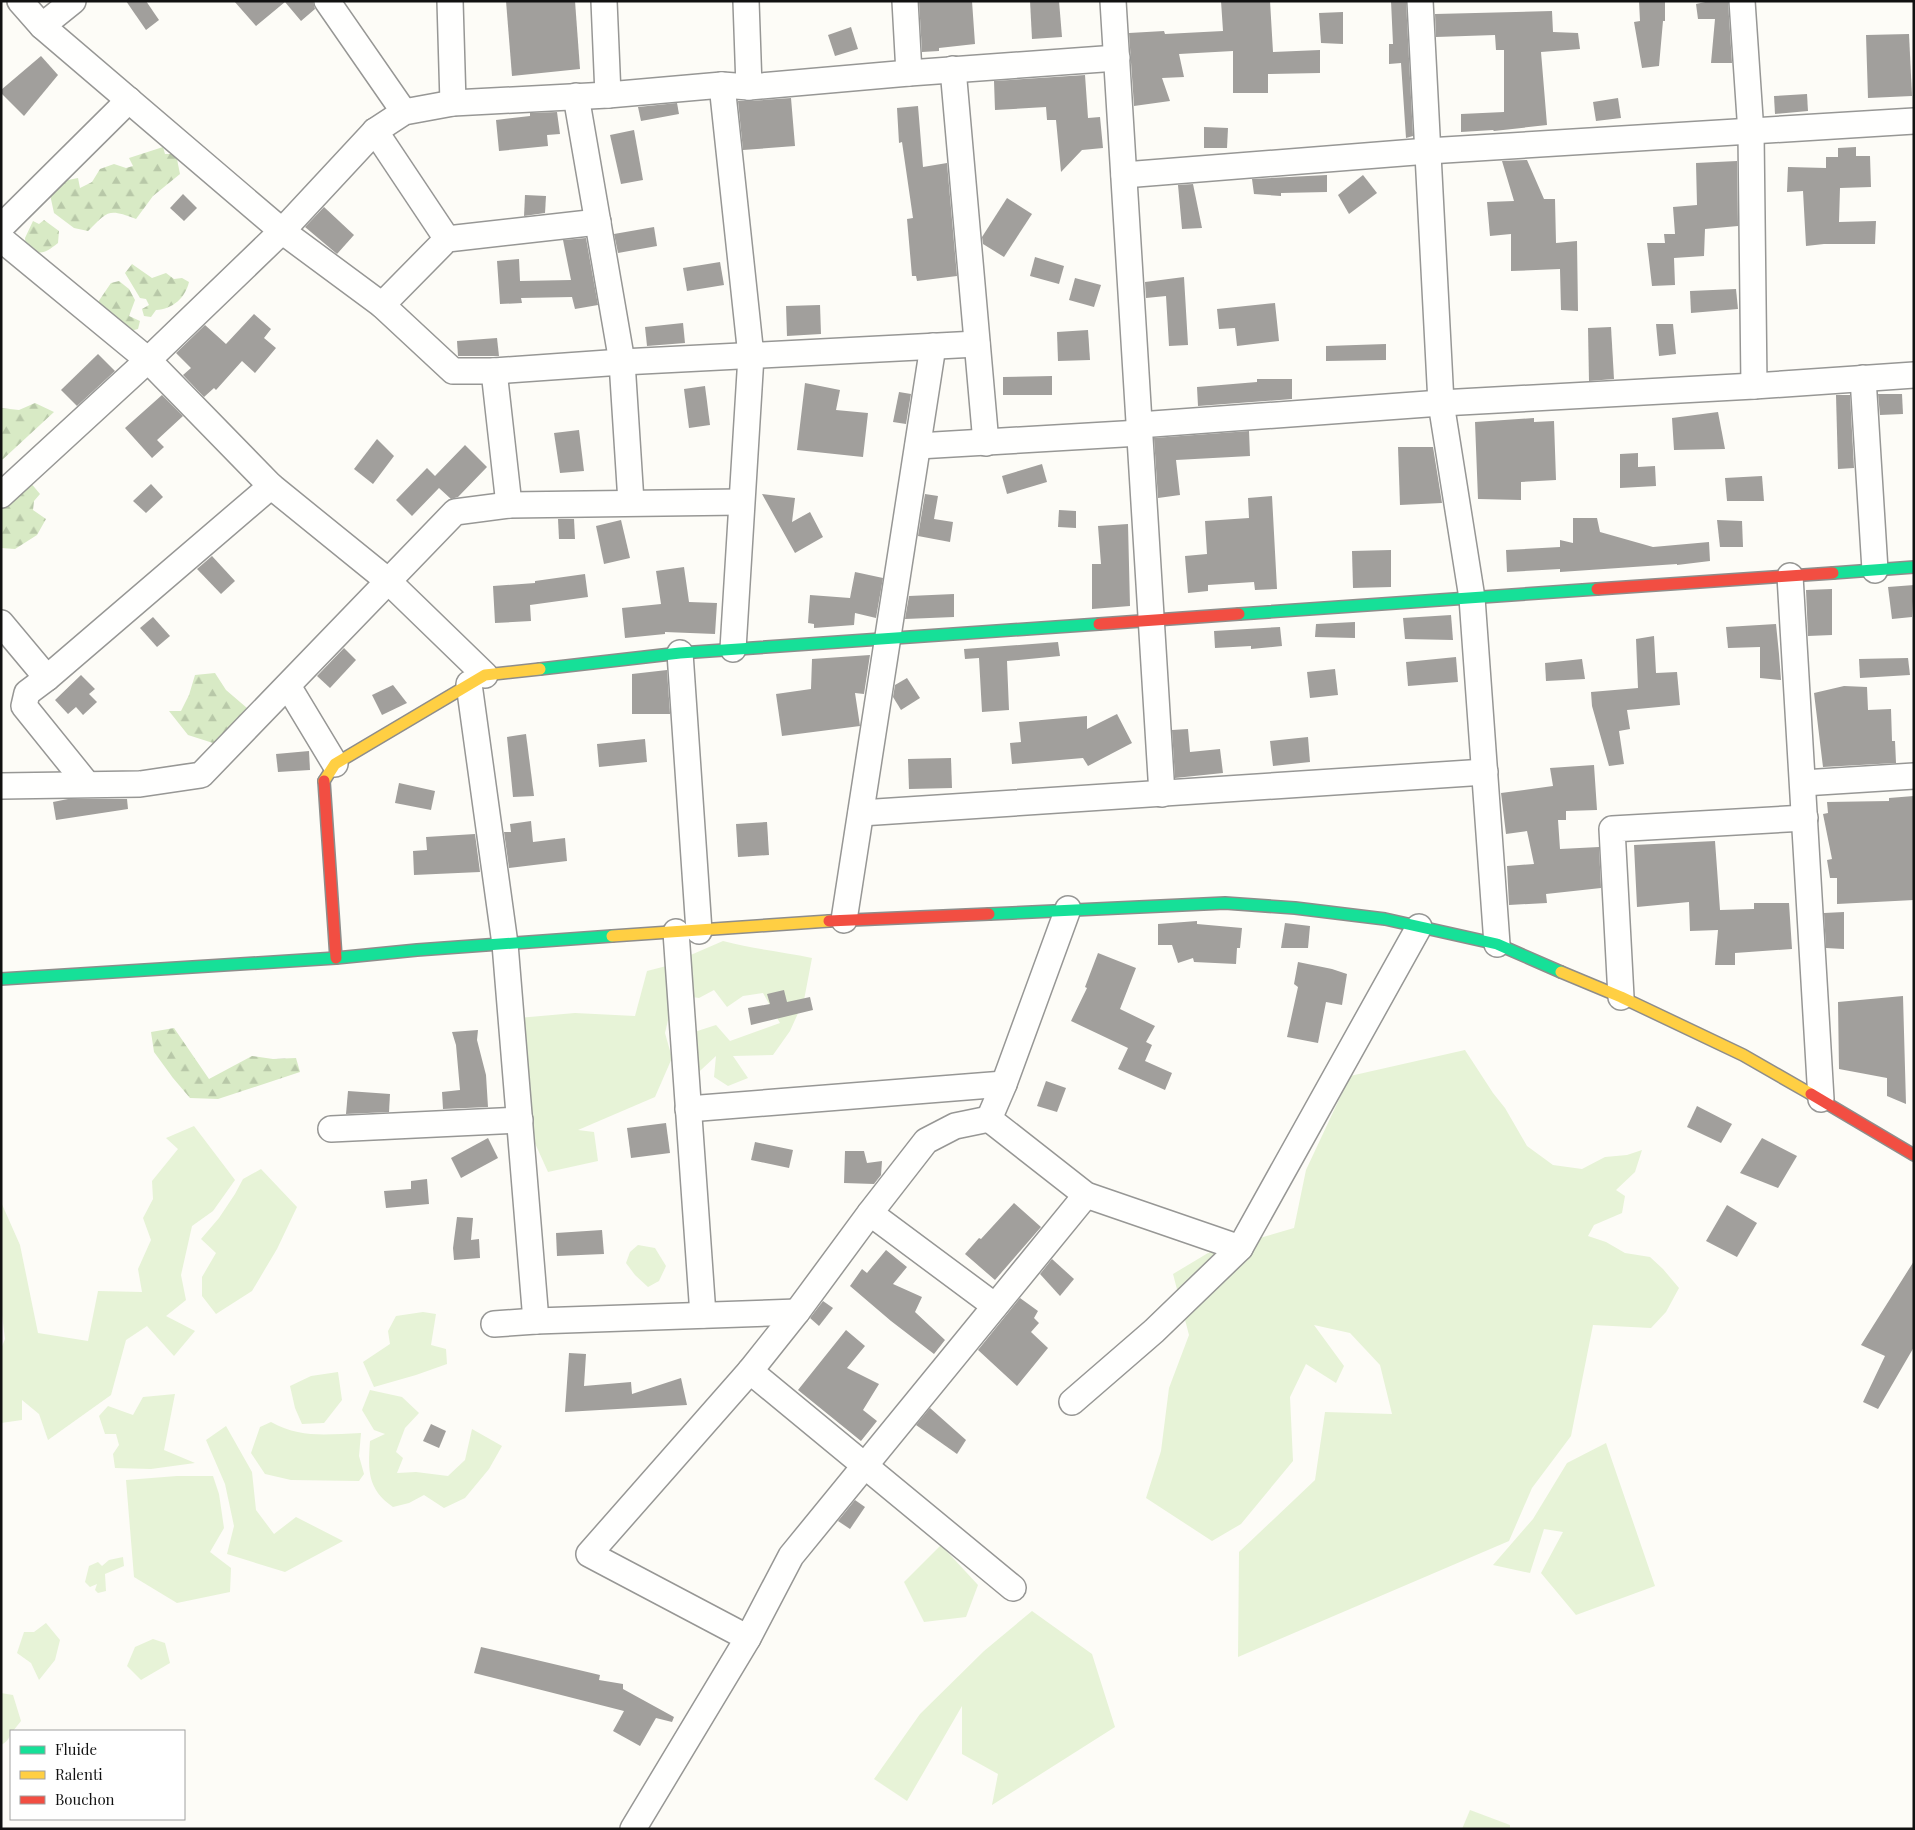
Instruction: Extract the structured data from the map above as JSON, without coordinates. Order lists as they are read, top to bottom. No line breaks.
{"legend":["Fluide","Ralenti","Bouchon"]}
